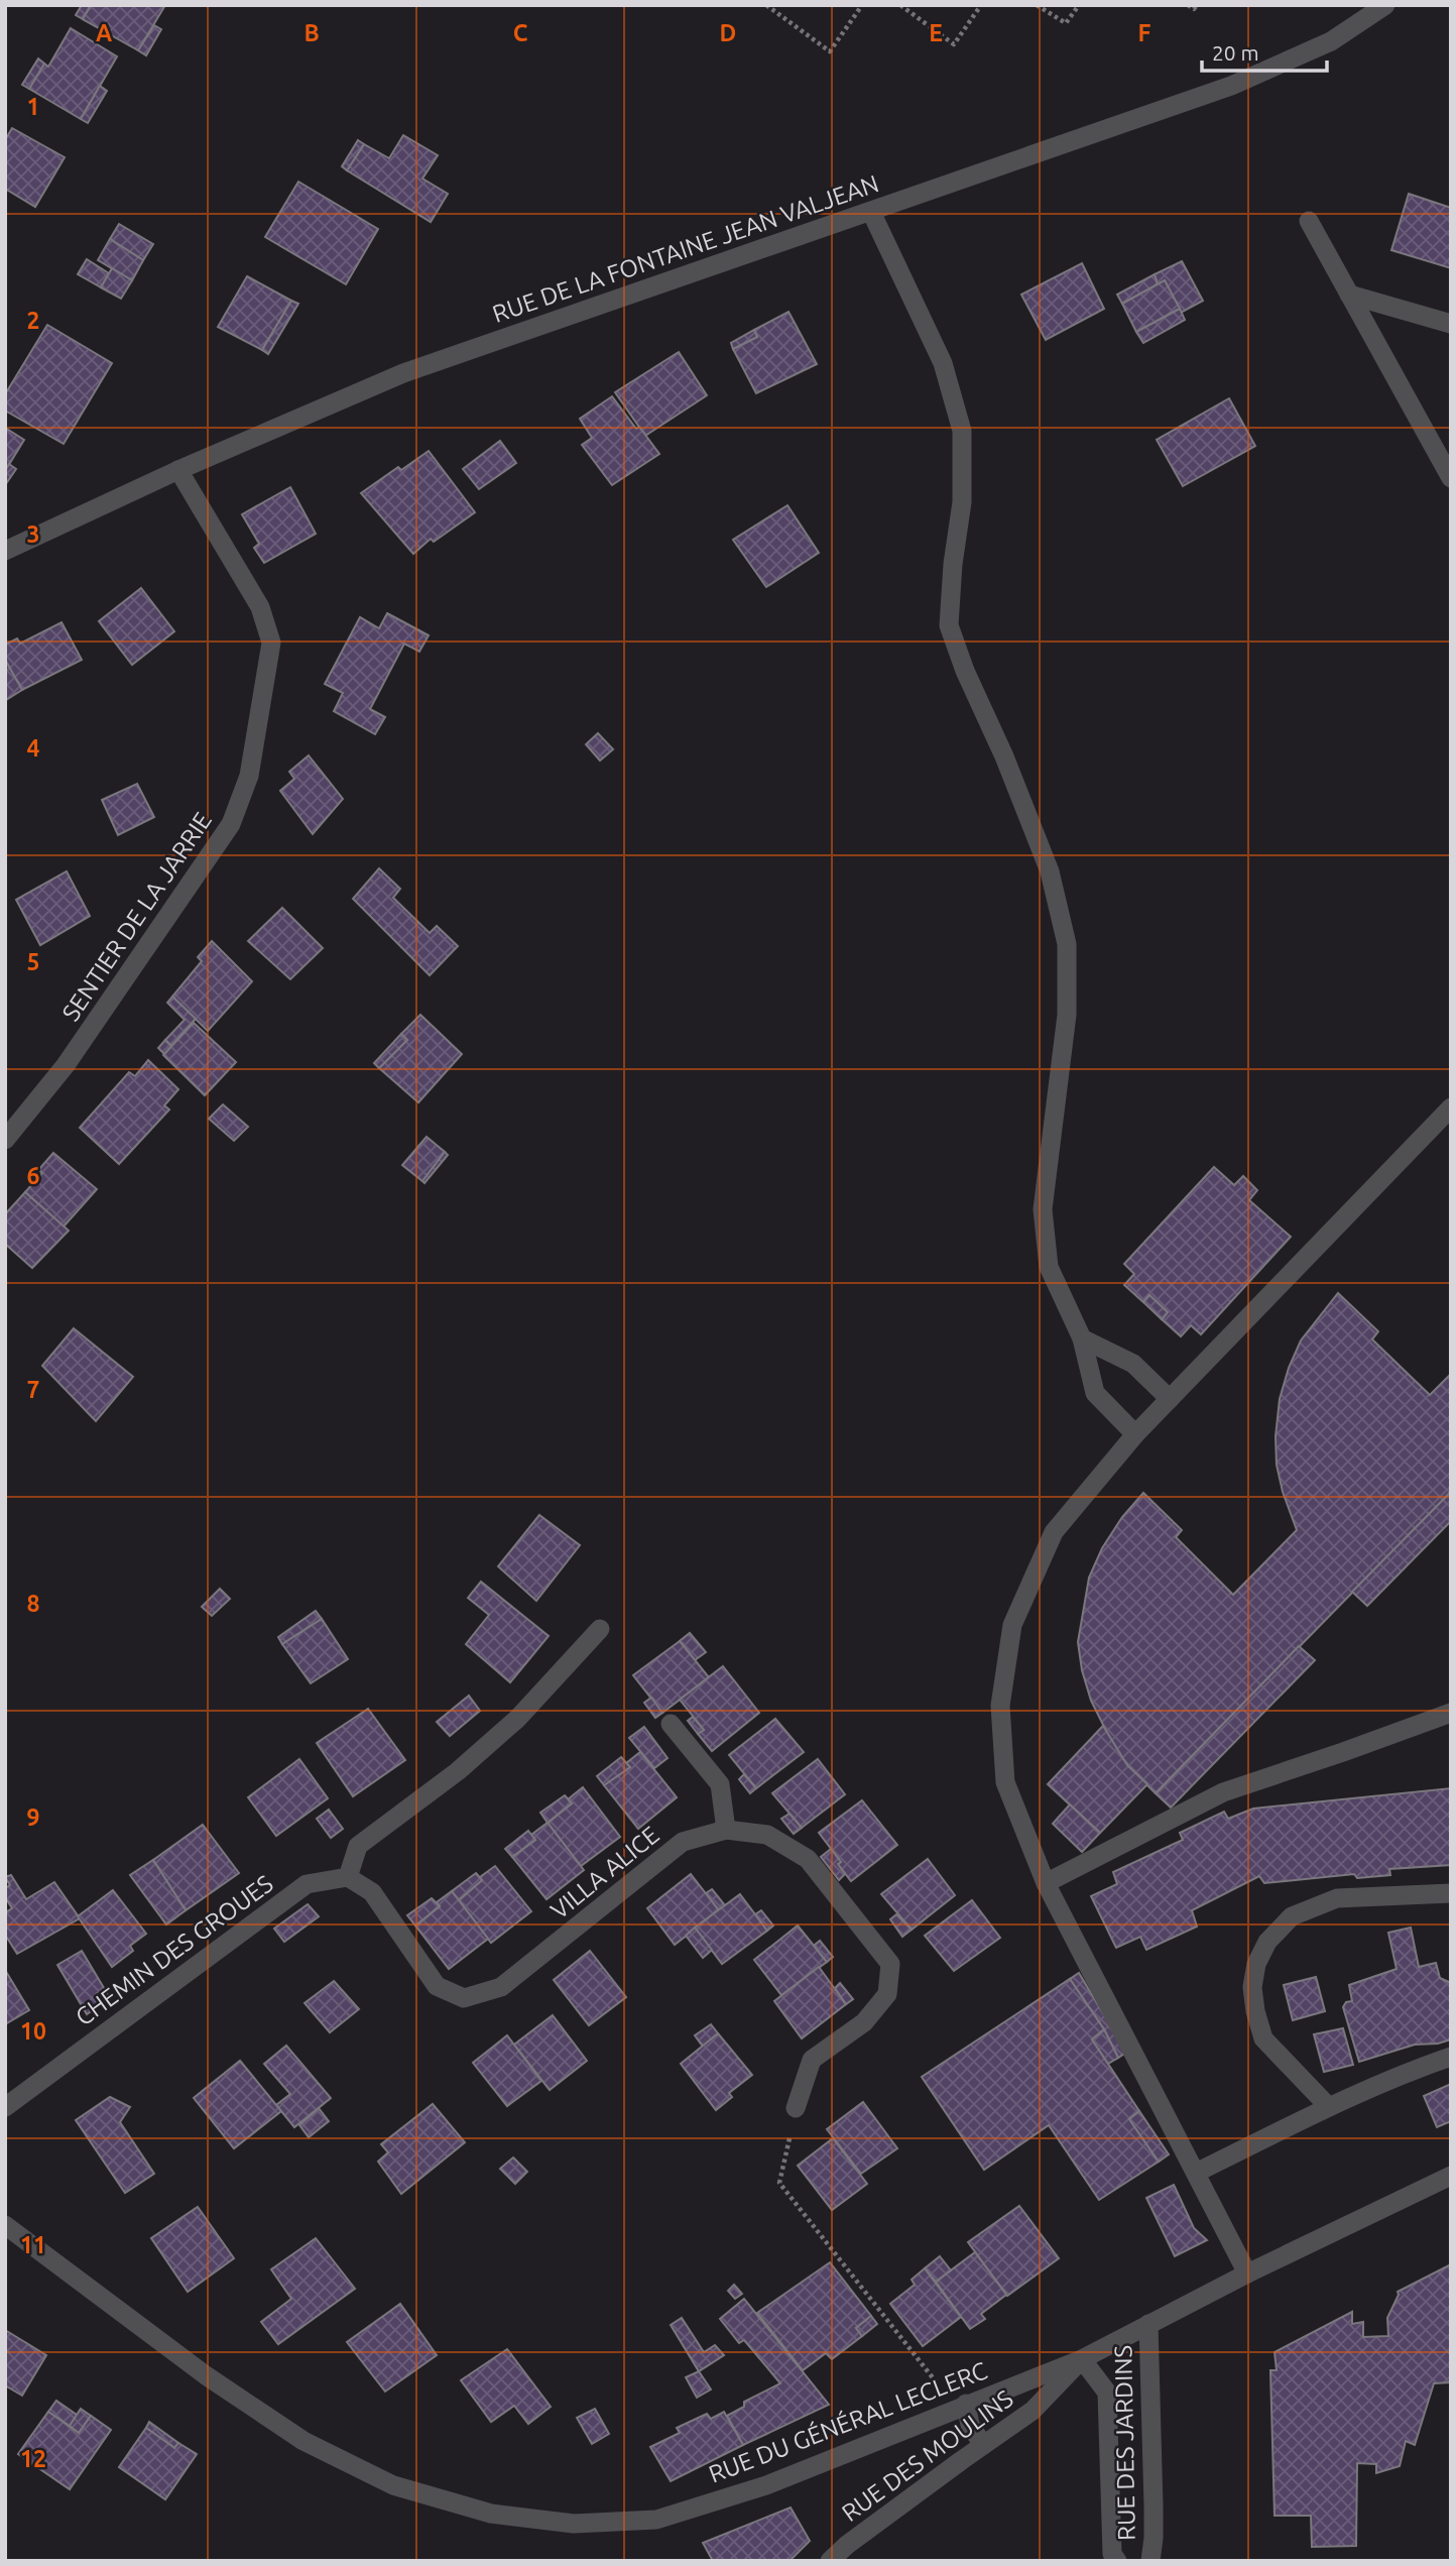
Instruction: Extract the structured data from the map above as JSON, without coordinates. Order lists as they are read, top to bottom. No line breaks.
{"streets":{"street":["RUE DE LA FONTAINE JEAN VALJEAN","SENTIER DE LA JARRIE","VILLA ALICE","CHEMIN DES GROUES","RUE DU GÉNÉRAL LECLERC","RUE DES JARDINS","RUE DES MOULINS"]},"crossings":[["RUE DE LA FONTAINE JEAN VALJEAN","SENTIER DE LA JARRIE"],["VILLA ALICE","CHEMIN DES GROUES"],["RUE DU GÉNÉRAL LECLERC","RUE DES JARDINS"],["RUE DU GÉNÉRAL LECLERC","RUE DES MOULINS"],["RUE DES JARDINS","RUE DES MOULINS"]],"scale_bar":"20 m","grid":{"columns":["A","B","C","D","E","F"],"rows":["1","2","3","4","5","6","7","8","9","10","11","12"]}}
